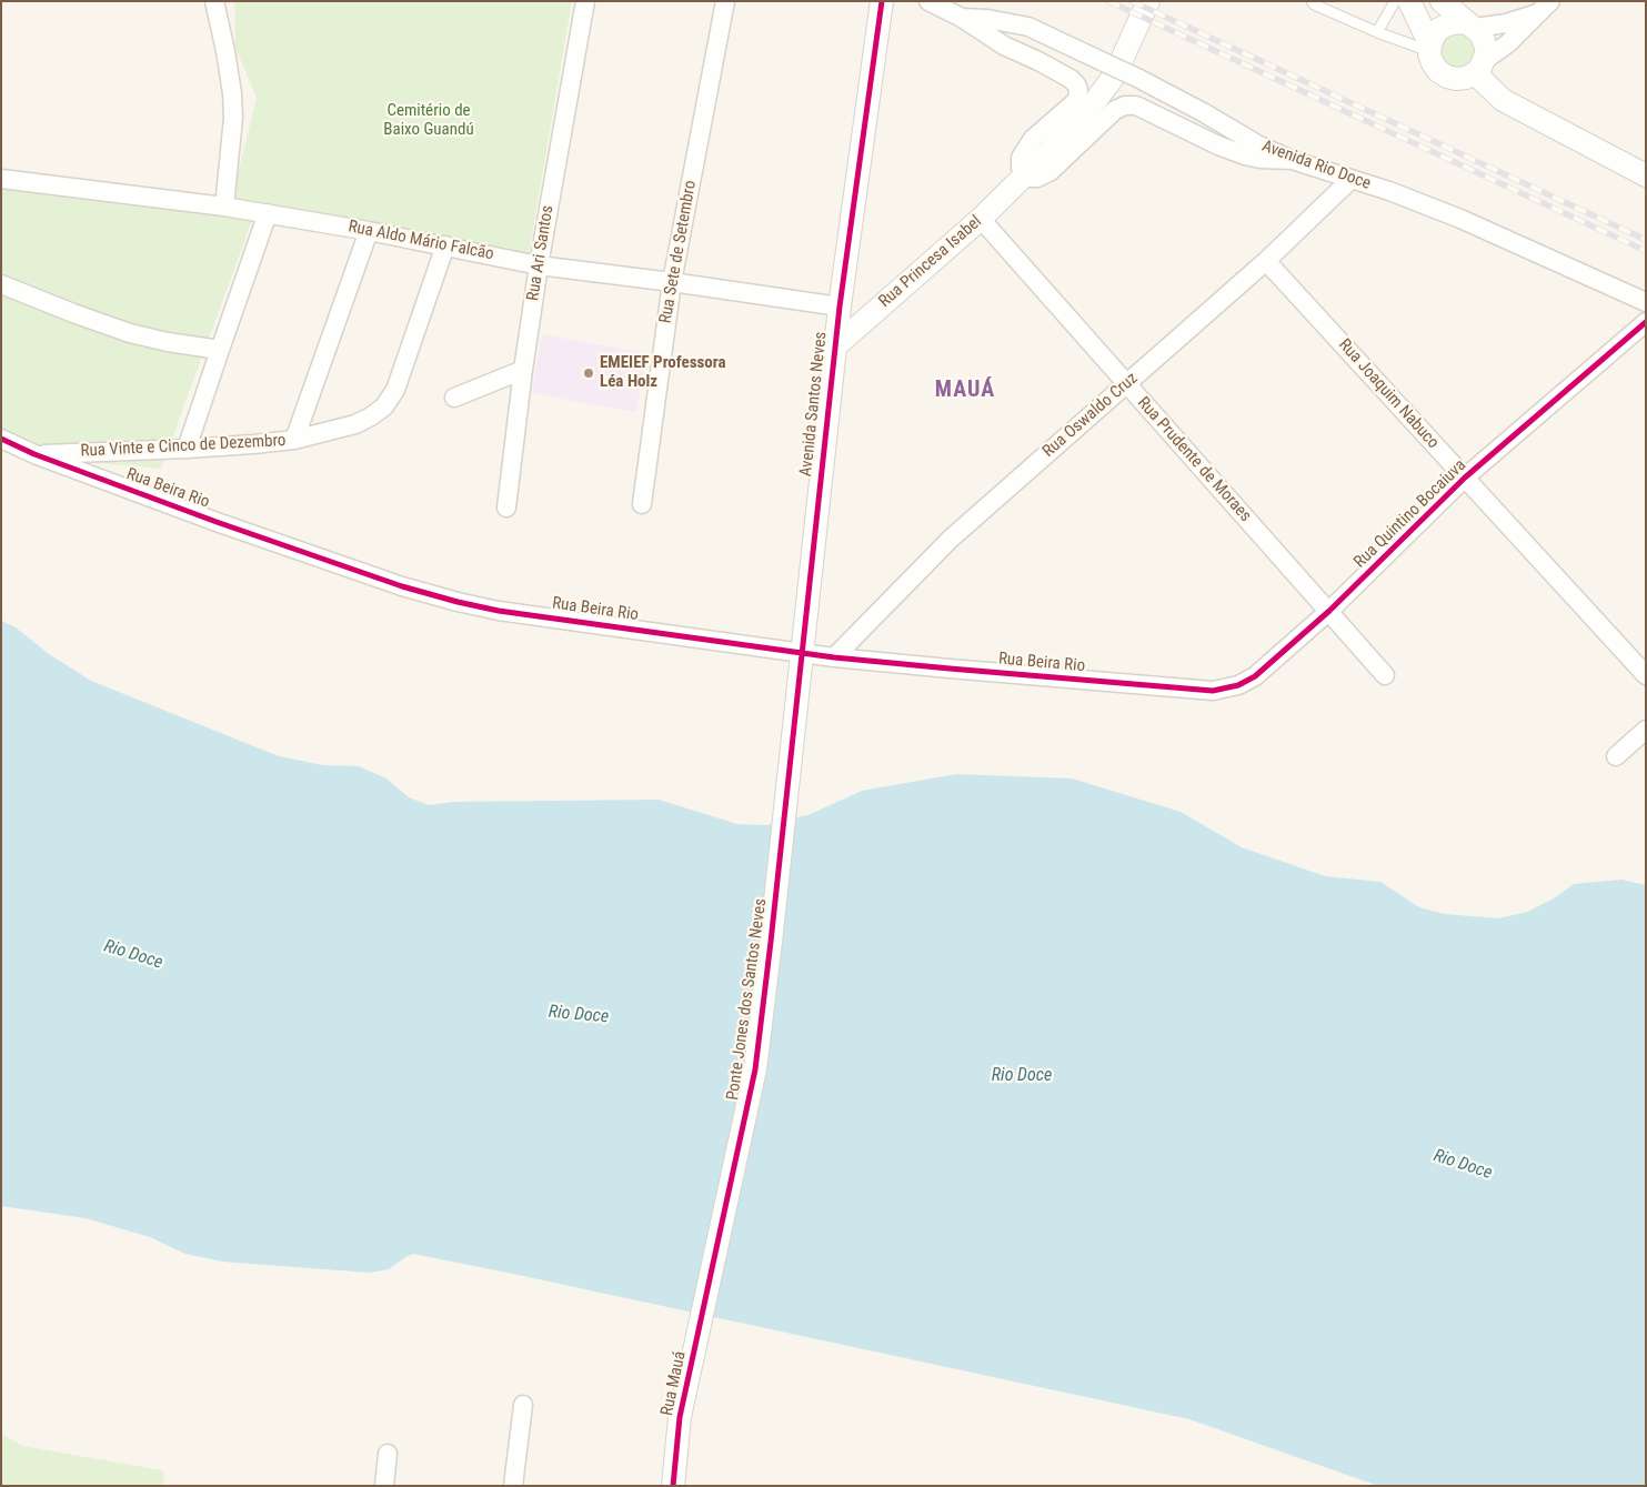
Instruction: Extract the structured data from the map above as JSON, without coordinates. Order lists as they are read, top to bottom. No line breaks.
{"streets":{"street":["Avenida Rio Doce","Rua Aldo Mário Falcão","Rua Sete de Setembro","Rua Ari Santos","Rua Princesa Isabel","Rua Joaquim Nabuco","Avenida Santos Neves","Rua Oswaldo Cruz","Rua Vinte e Cinco de Dezembro","Rua Prudente de Moraes","Rua Beira Rio","Rua Quintino Bocaiuva","Ponte Jones dos Santos Neves","Rua Mauá"]},"crossings":[["Avenida Rio Doce","Rua Oswaldo Cruz"],["Rua Aldo Mário Falcão","Rua Sete de Setembro"],["Rua Aldo Mário Falcão","Rua Ari Santos"],["Rua Aldo Mário Falcão","Avenida Santos Neves"],["Rua Aldo Mário Falcão","Rua Vinte e Cinco de Dezembro"],["Rua Princesa Isabel","Avenida Santos Neves"],["Rua Princesa Isabel","Rua Prudente de Moraes"],["Rua Joaquim Nabuco","Rua Oswaldo Cruz"],["Rua Joaquim Nabuco","Rua Quintino Bocaiuva"],["Avenida Santos Neves","Rua Beira Rio"],["Avenida Santos Neves","Ponte Jones dos Santos Neves"],["Rua Oswaldo Cruz","Rua Prudente de Moraes"],["Rua Oswaldo Cruz","Rua Beira Rio"],["Rua Vinte e Cinco de Dezembro","Rua Beira Rio"],["Rua Prudente de Moraes","Rua Quintino Bocaiuva"],["Rua Beira Rio","Rua Quintino Bocaiuva"],["Ponte Jones dos Santos Neves","Rua Mauá"]],"districts":["MAUÁ"],"water":["Rio Doce"],"parks":["Cemitério de Baixo Guandú"],"places":["EMEIEF Professora Léa Holz"]}
